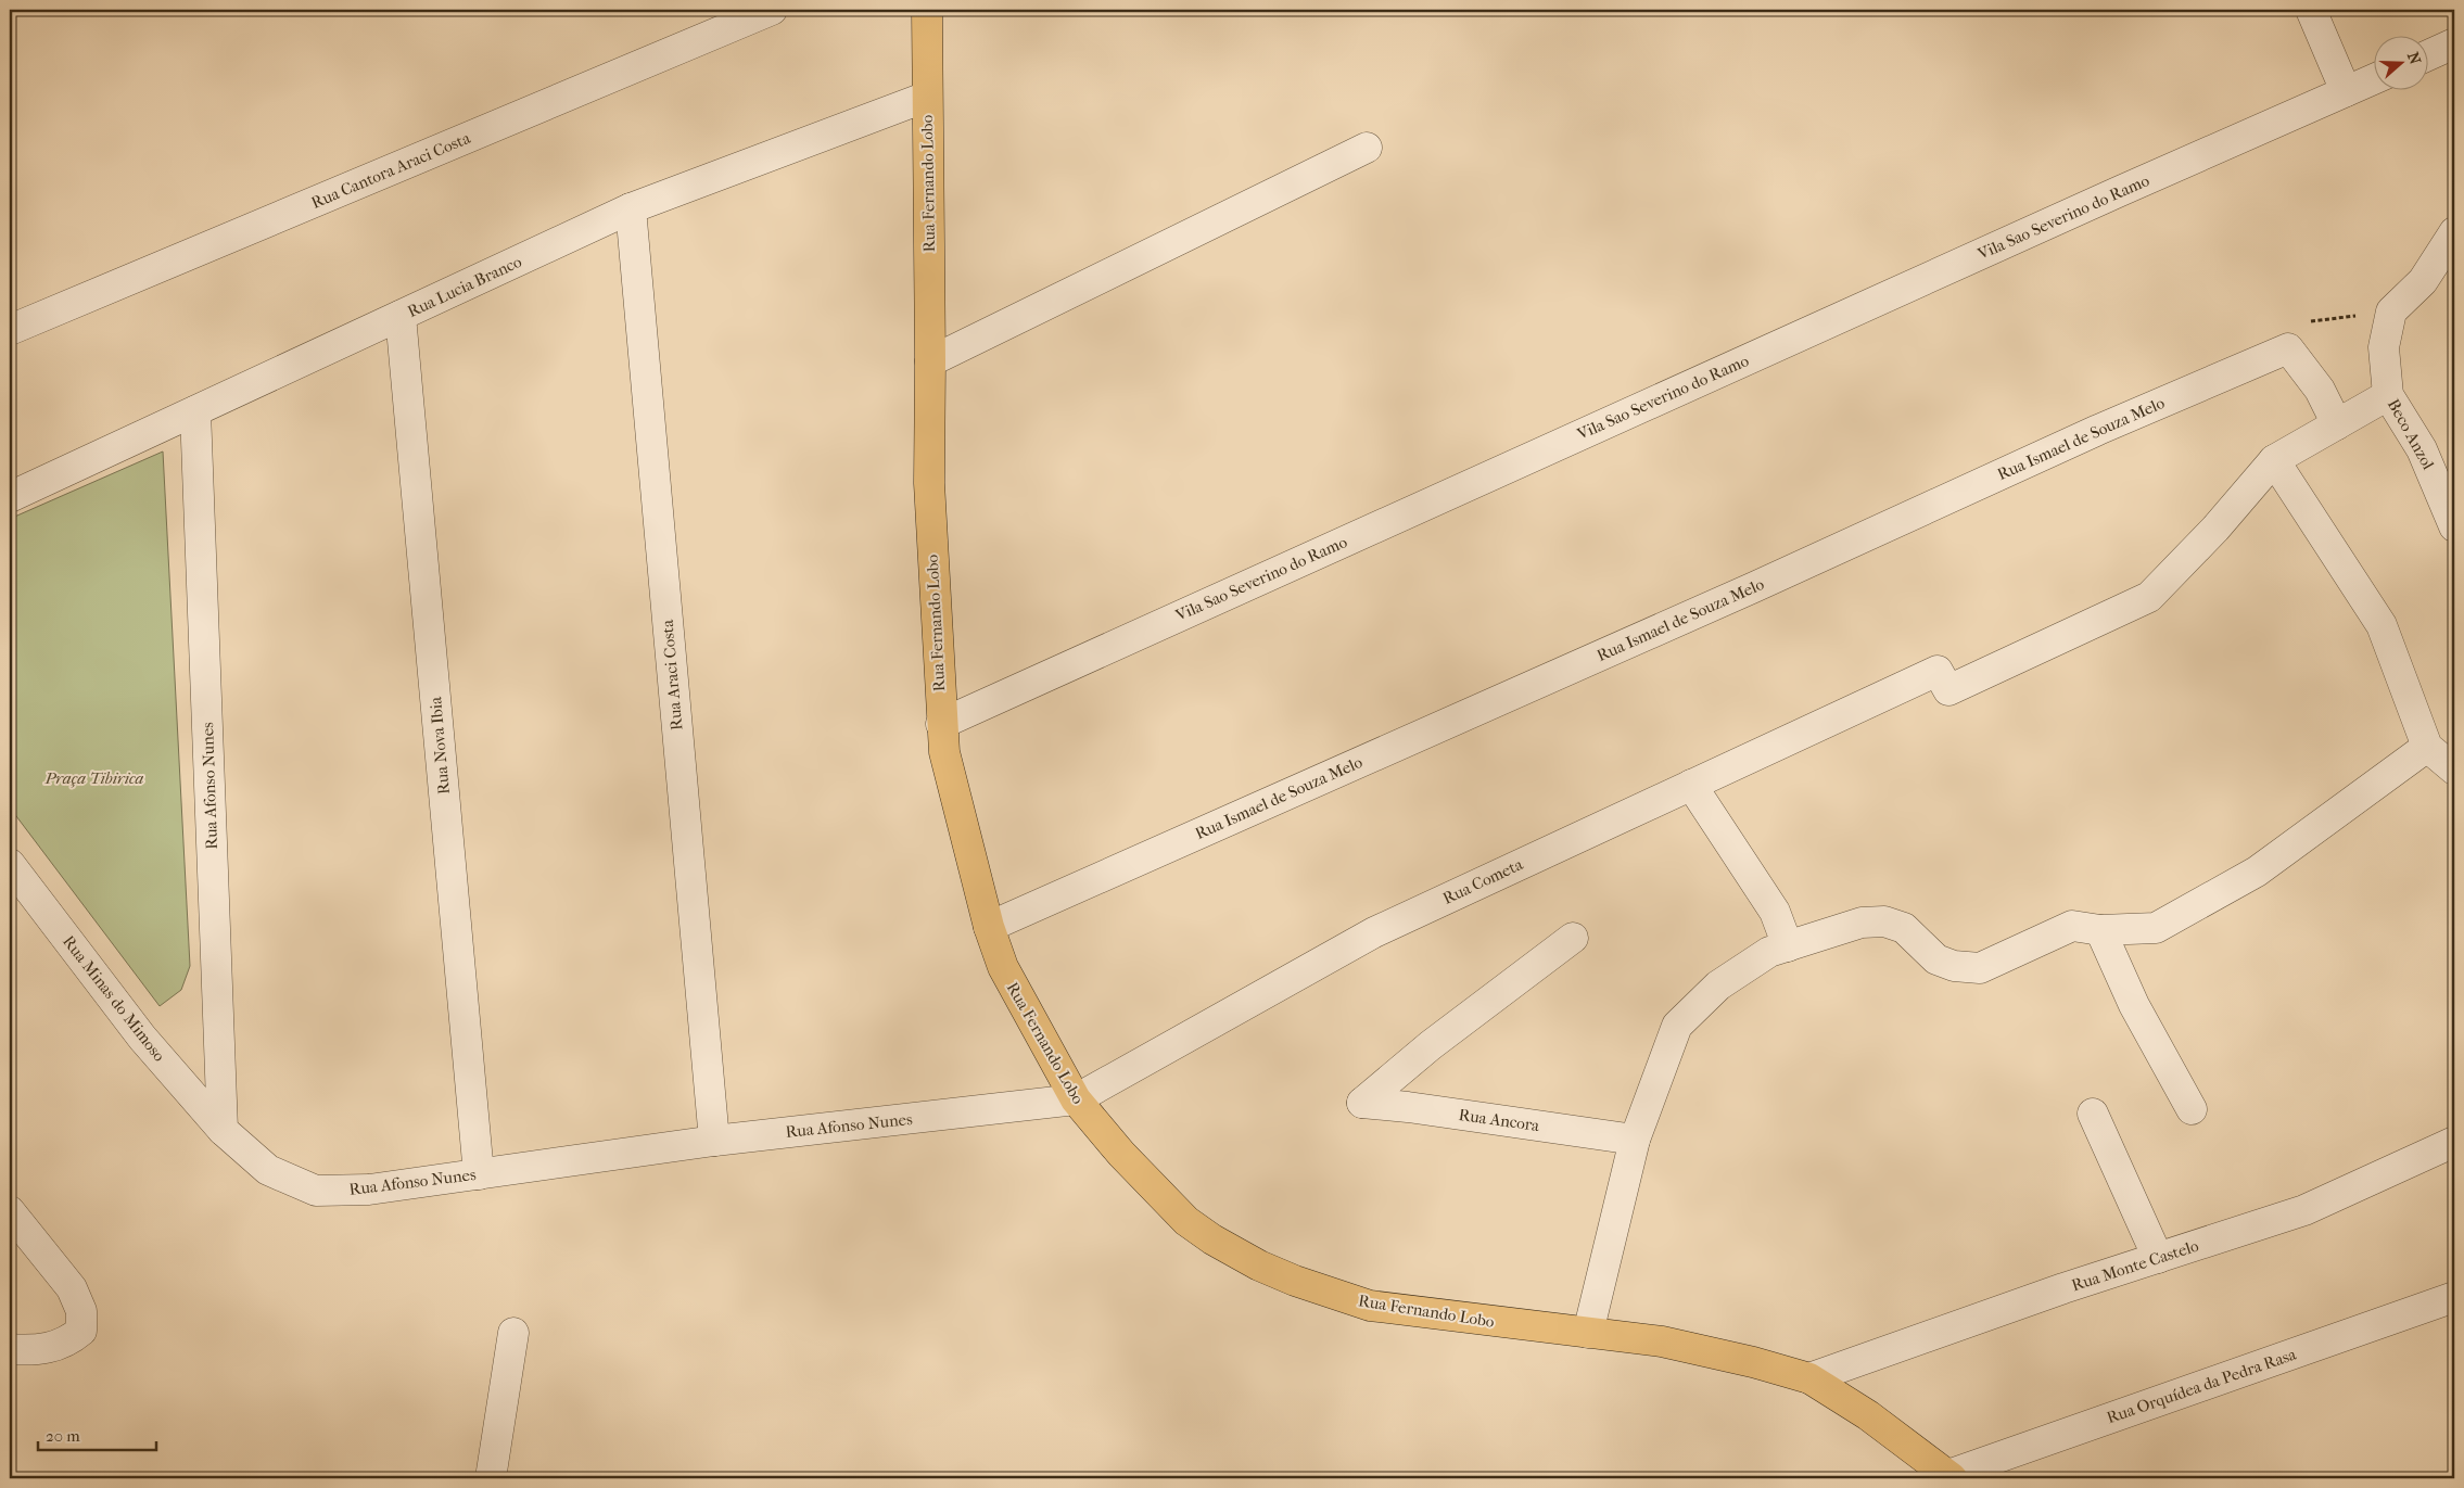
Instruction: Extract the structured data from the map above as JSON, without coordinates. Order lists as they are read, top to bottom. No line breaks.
{"streets":{"main road":["Rua Fernando Lobo"],"street":["Rua Cantora Araci Costa","Vila Sao Severino do Ramo","Rua Lucia Branco","Beco Anzol","Rua Ismael de Souza Melo","Rua Araci Costa","Rua Nova Ibia","Rua Afonso Nunes","Rua Cometa","Rua Minas do Mimoso","Rua Ancora","Rua Monte Castelo","Rua Orquídea da Pedra Rasa"]},"crossings":[["Rua Fernando Lobo","Vila Sao Severino do Ramo"],["Rua Fernando Lobo","Rua Lucia Branco"],["Rua Fernando Lobo","Rua Ismael de Souza Melo"],["Rua Fernando Lobo","Rua Afonso Nunes"],["Rua Fernando Lobo","Rua Cometa"],["Rua Fernando Lobo","Rua Monte Castelo"],["Rua Fernando Lobo","Rua Orquídea da Pedra Rasa"],["Rua Lucia Branco","Rua Araci Costa"],["Rua Lucia Branco","Rua Nova Ibia"],["Rua Lucia Branco","Rua Afonso Nunes"],["Rua Araci Costa","Rua Afonso Nunes"],["Rua Nova Ibia","Rua Afonso Nunes"],["Rua Afonso Nunes","Rua Cometa"],["Rua Afonso Nunes","Rua Minas do Mimoso"]],"parks":["Praça Tibirica"],"scale_bar":"20 m","north":"right"}
